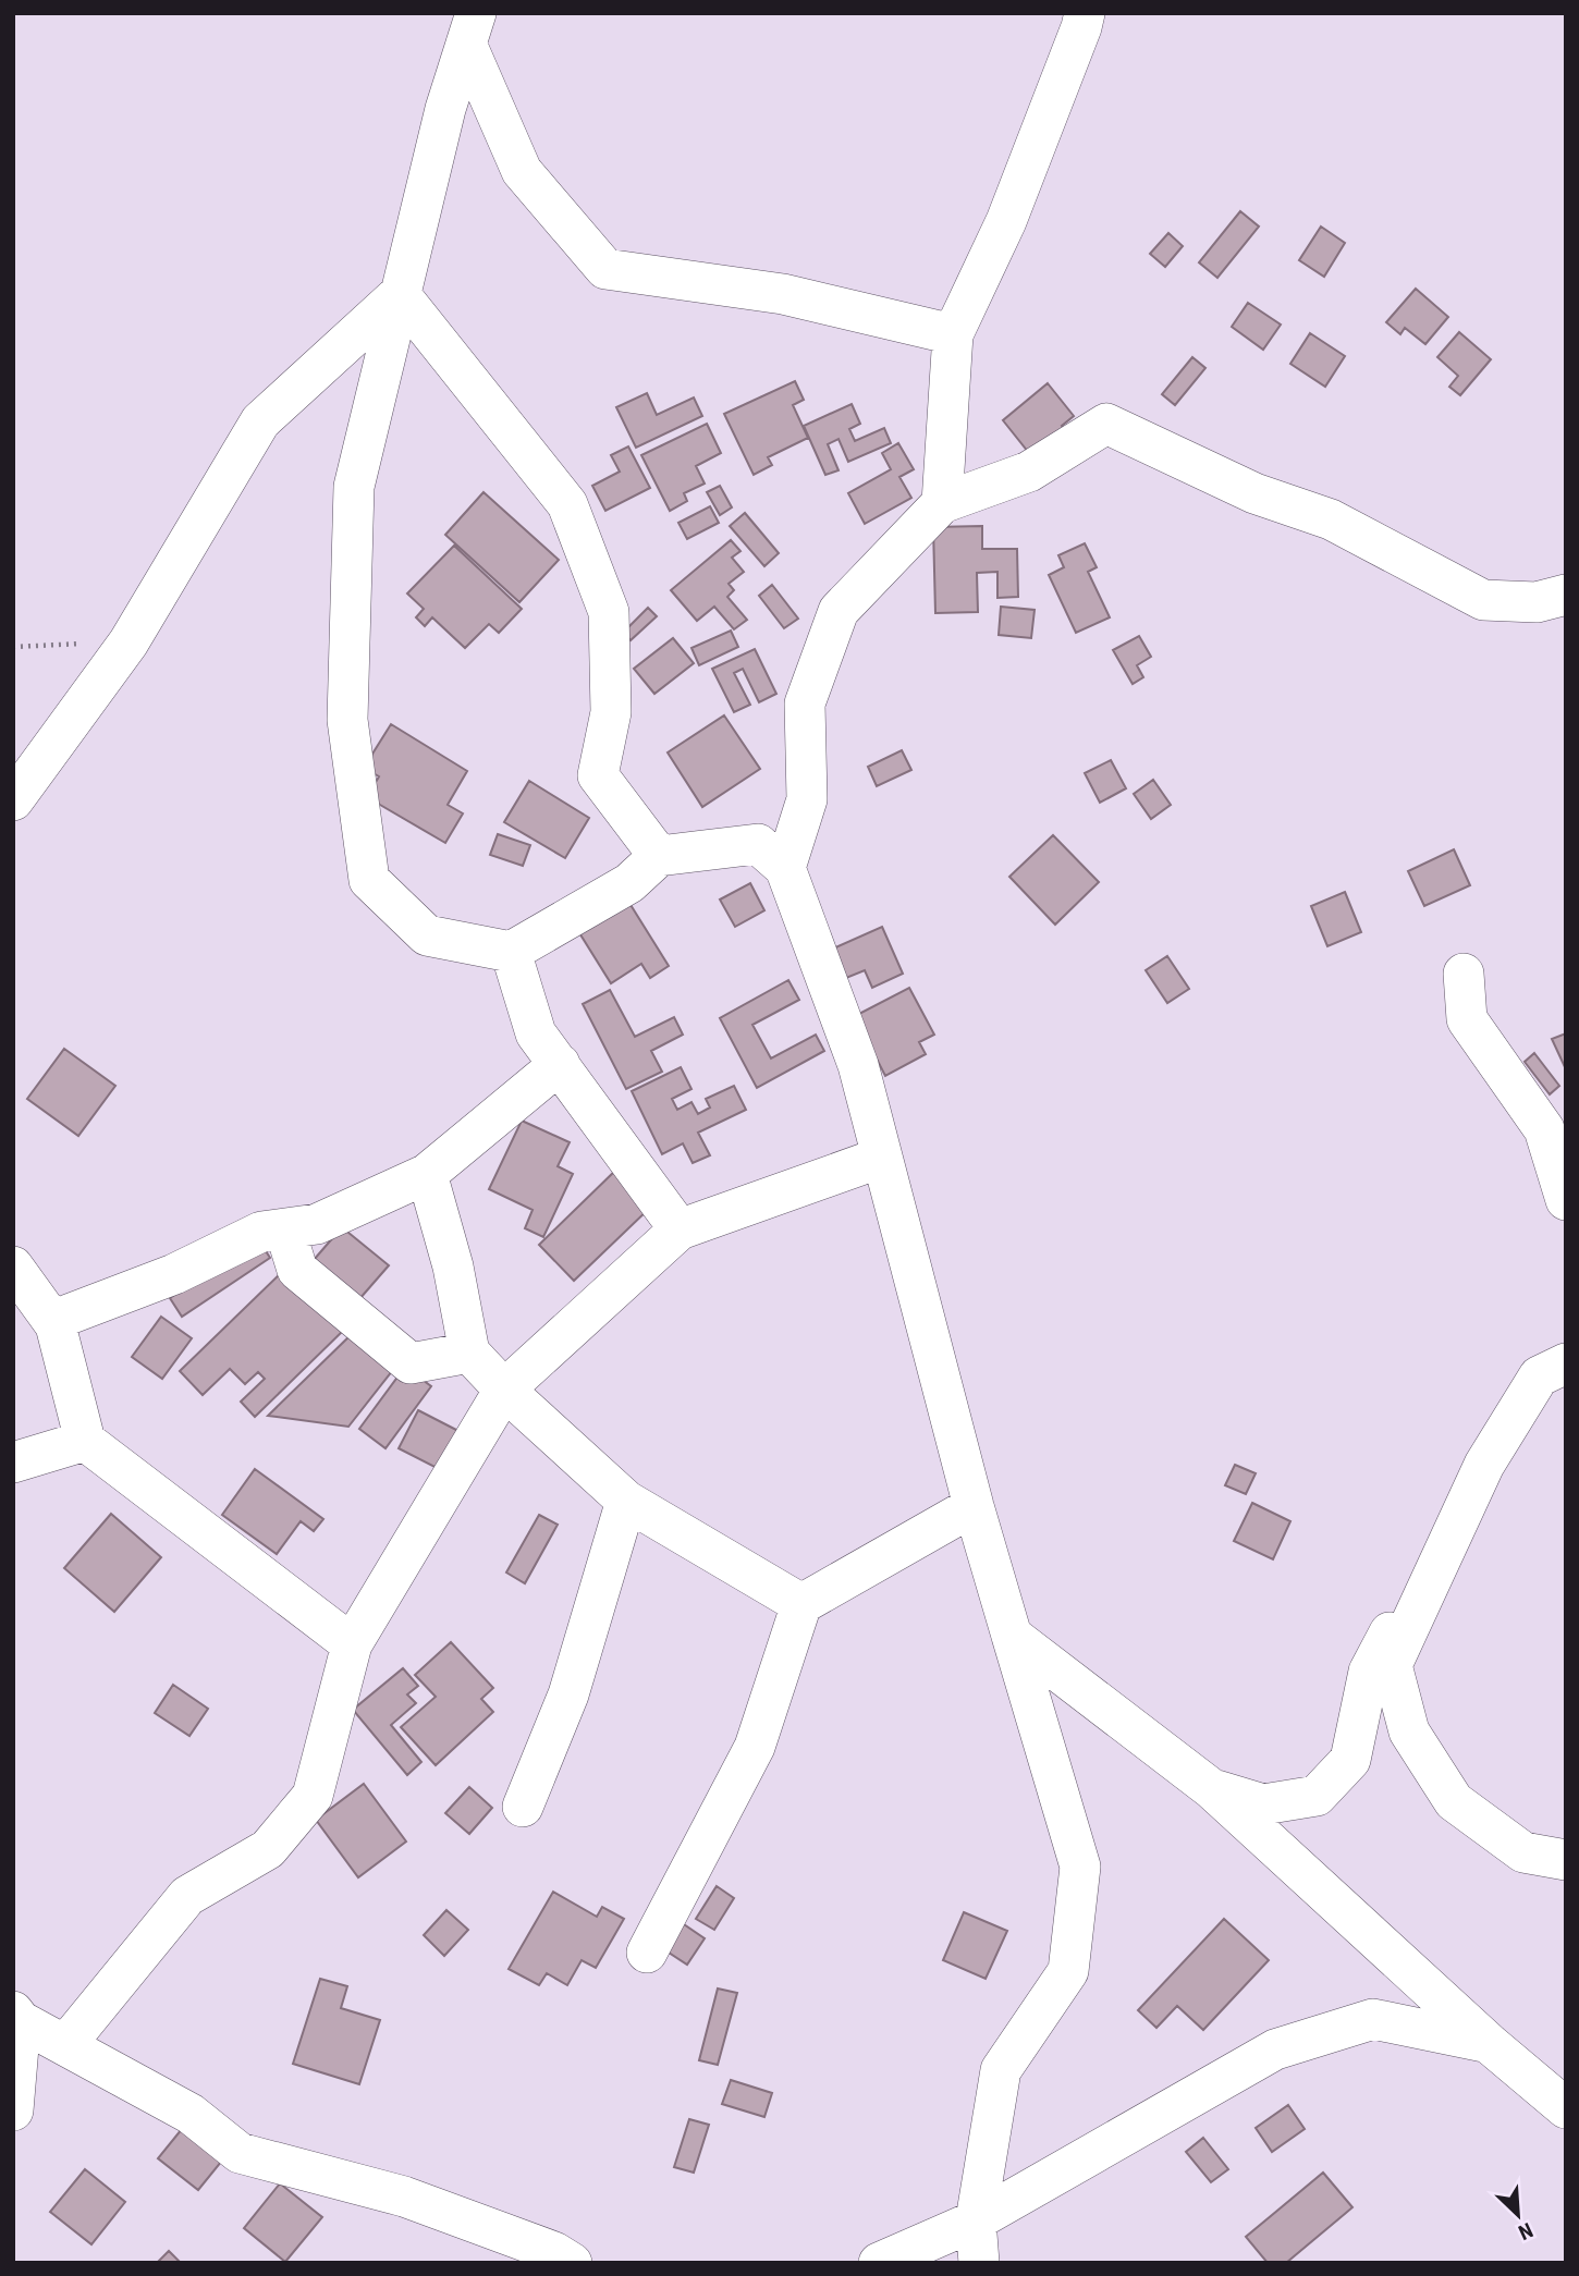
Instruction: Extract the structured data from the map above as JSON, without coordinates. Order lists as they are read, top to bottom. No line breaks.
{"north":"bottom right"}
